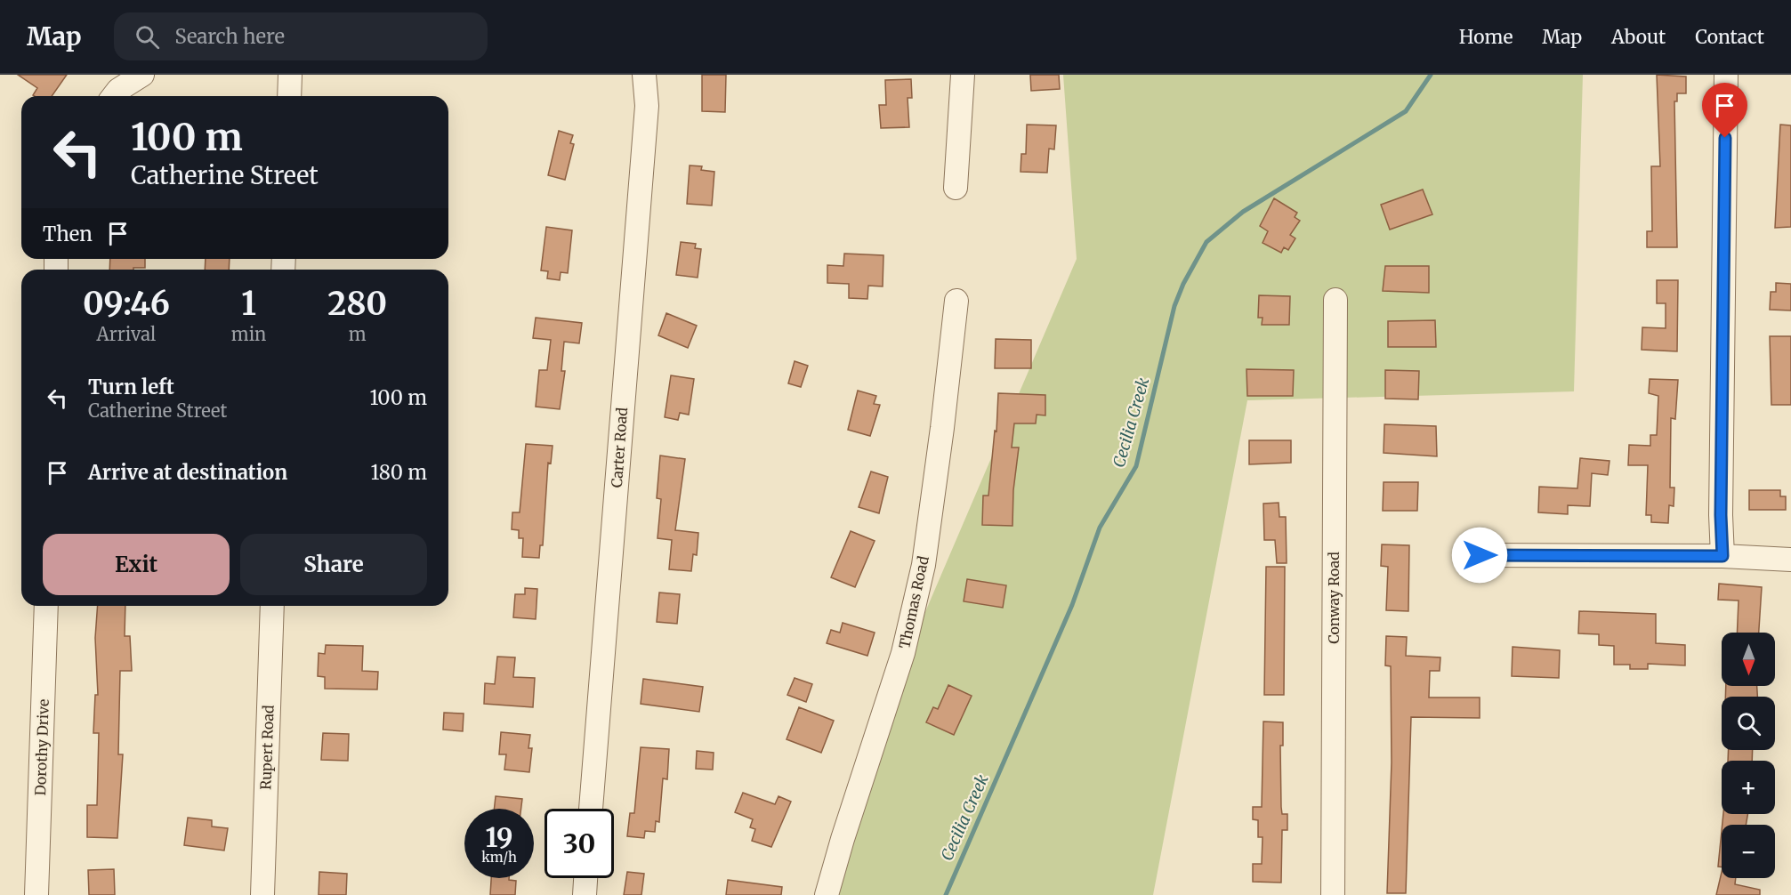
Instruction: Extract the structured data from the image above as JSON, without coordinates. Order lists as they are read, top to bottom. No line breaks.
{"streets":{"street":["Carter Road","Conway Road","Thomas Road","Dorothy Drive","Rupert Road"]},"water":["Cecilia Creek"],"north":"bottom","page":{"header":"Map","search":"Search here","nav":["Home","Map","About","Contact"],"turn":["100 m","Catherine Street"],"then":"Then","eta":["09:46","Arrival","1","min","280","m"],"list":[{"name":"Turn left","note":"Catherine Street","value":"100 m"},{"name":"Arrive at destination","value":"180 m"}],"buttons":["Exit","Share"],"map_buttons":["+","−"],"speed":"19 km/h","limit":"30"}}
